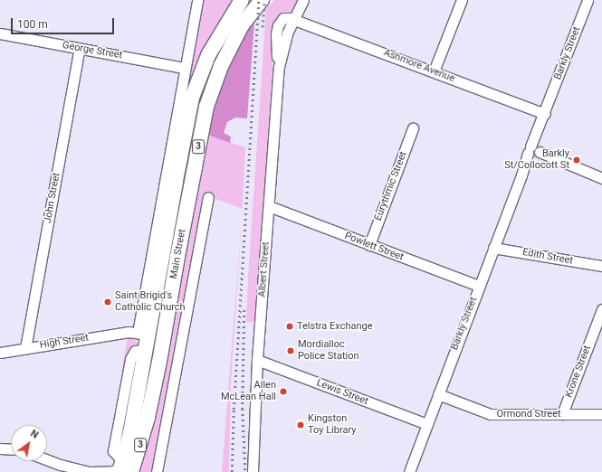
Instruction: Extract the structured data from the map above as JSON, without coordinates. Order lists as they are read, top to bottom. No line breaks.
{"streets":{"highway":["3","Main Street"],"street":["George Street","Barkly Street","Ashmore Avenue","Eurythmic Street","John Street","Powlett Street","Edith Street","Albert Street","High Street","Krone Street","Lewis Street","Ormond Street"]},"crossings":[["George Street","John Street"],["George Street","Main Street"],["Barkly Street","Ashmore Avenue"],["Barkly Street","Powlett Street"],["Barkly Street","Edith Street"],["Barkly Street","Lewis Street"],["Barkly Street","Ormond Street"],["Ashmore Avenue","Albert Street"],["Eurythmic Street","Powlett Street"],["John Street","High Street"],["Powlett Street","Albert Street"],["Main Street","High Street"],["Albert Street","Lewis Street"],["Krone Street","Ormond Street"]],"places":["Barkly St/Collocott St","Saint Brigid's Catholic Church","Telstra Exchange","Mordialloc Police Station","Allen McLean Hall","Kingston Toy Library"],"scale_bar":"100 m","north":"top right"}
